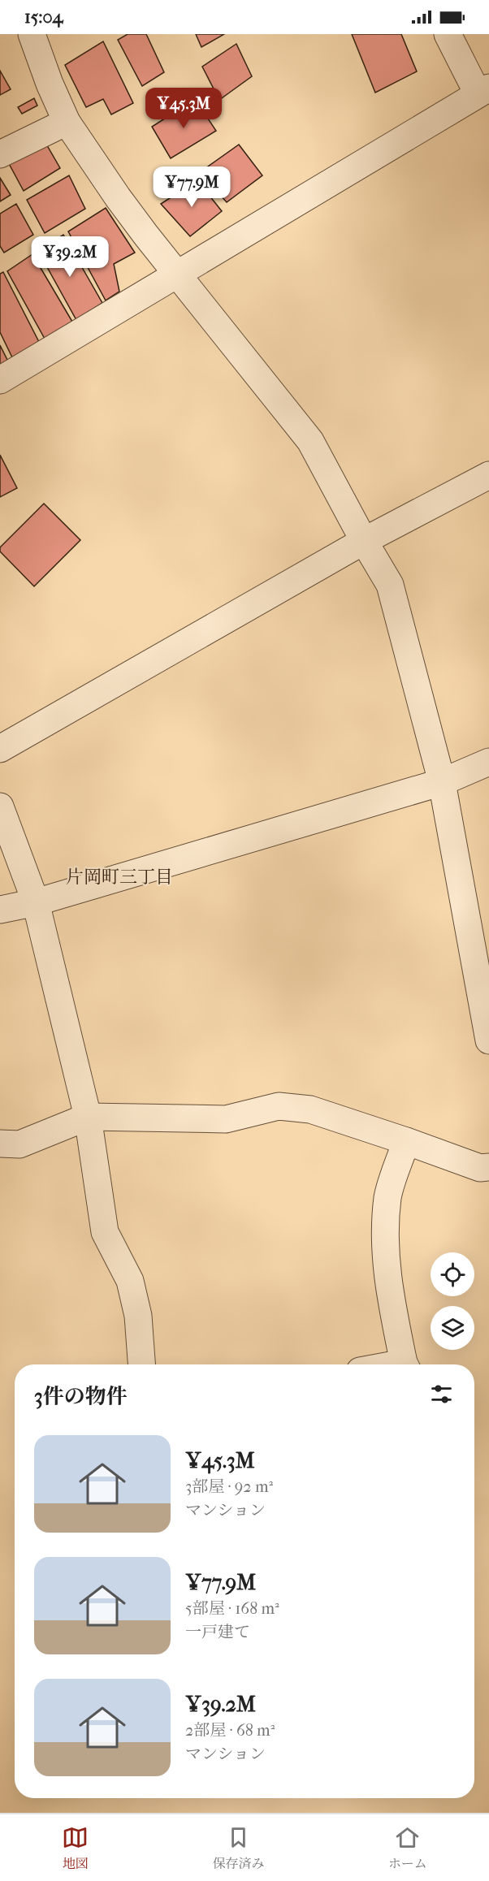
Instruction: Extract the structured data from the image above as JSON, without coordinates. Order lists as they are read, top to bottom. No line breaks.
{"districts":["片岡町三丁目"],"page":{"status":"15:04","price":["¥45.3M","¥77.9M","¥39.2M"],"heading":"3件の物件","list":[{"name":"¥45.3M","note":"3部屋 · 92 m² · マンション"},{"name":"¥77.9M","note":"5部屋 · 168 m² · 一戸建て"},{"name":"¥39.2M","note":"2部屋 · 68 m² · マンション"}],"tabs":["地図","保存済み","ホーム"]}}
